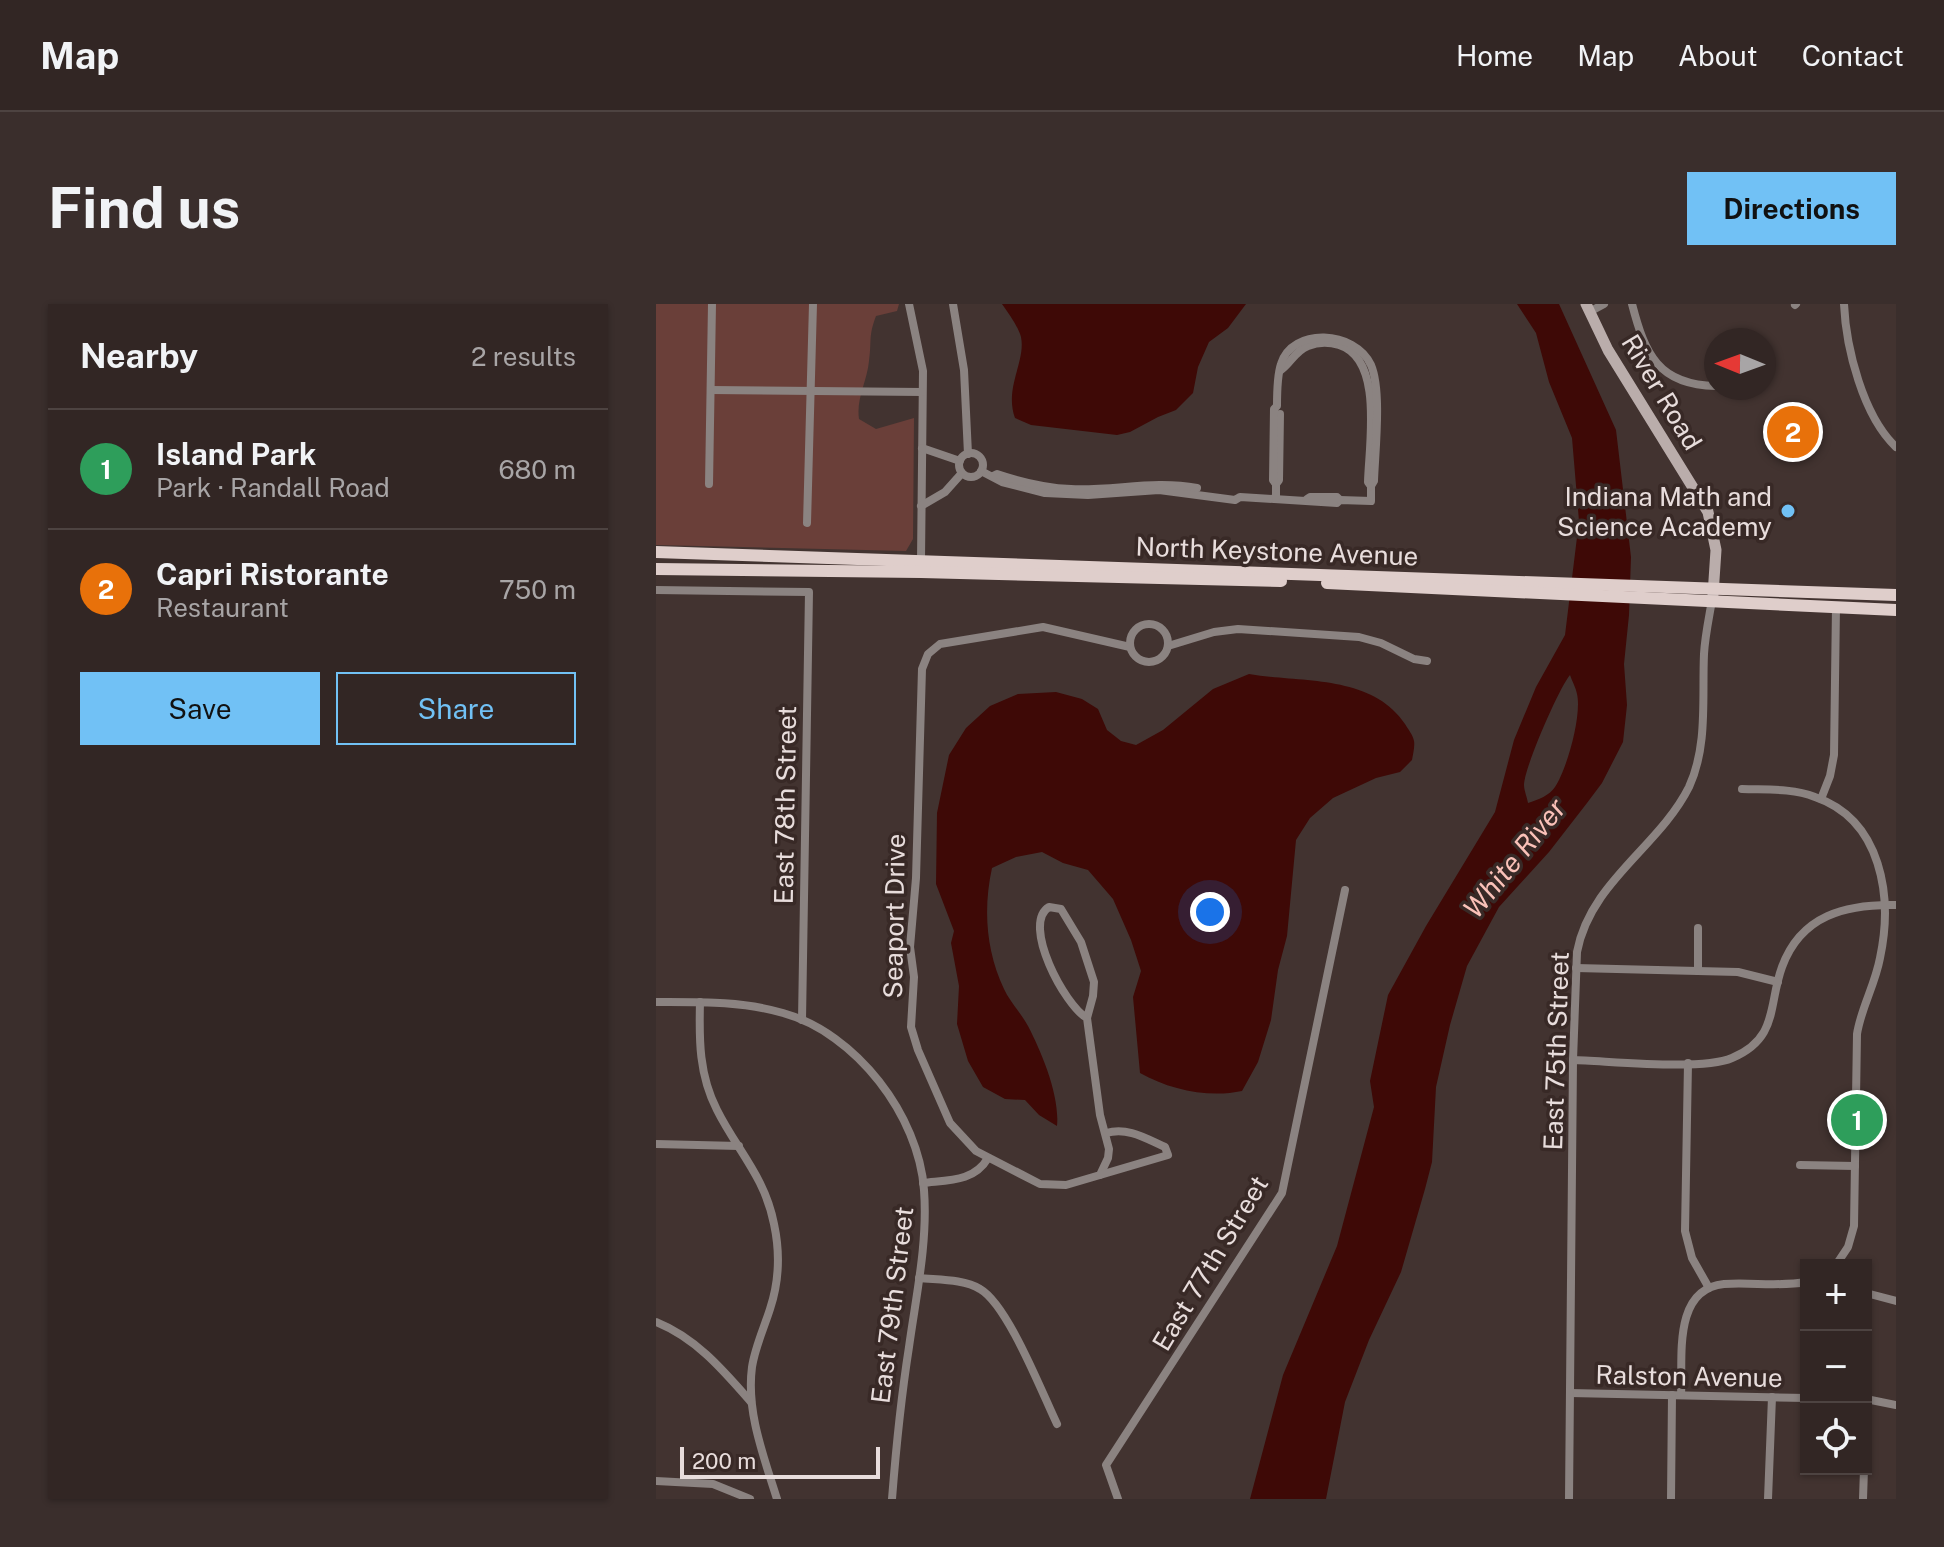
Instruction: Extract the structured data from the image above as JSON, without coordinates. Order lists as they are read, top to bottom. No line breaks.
{"streets":{"main road":["North Keystone Avenue"],"street":["River Road","East 78th Street","Seaport Drive","East 75th Street","East 77th Street","East 79th Street","Ralston Avenue"]},"crossings":[["River Road","North Keystone Avenue"],["River Road","East 75th Street"],["North Keystone Avenue","East 75th Street"],["East 78th Street","East 79th Street"],["East 75th Street","Ralston Avenue"]],"water":["White River"],"places":["Indiana Math and Science Academy"],"scale_bar":"200 m","north":"left","page":{"header":"Map","nav":["Home","Map","About","Contact"],"buttons":["Directions",["Save","Share"]],"title":"Find us","heading":["Nearby","2 results"],"pins":["2","1"],"list":[{"mark":"1","name":"Island Park","note":"Park · Randall Road","value":"680 m"},{"mark":"2","name":"Capri Ristorante","note":"Restaurant","value":"750 m"}],"map_buttons":["+","−"],"scale":"200 m"}}
